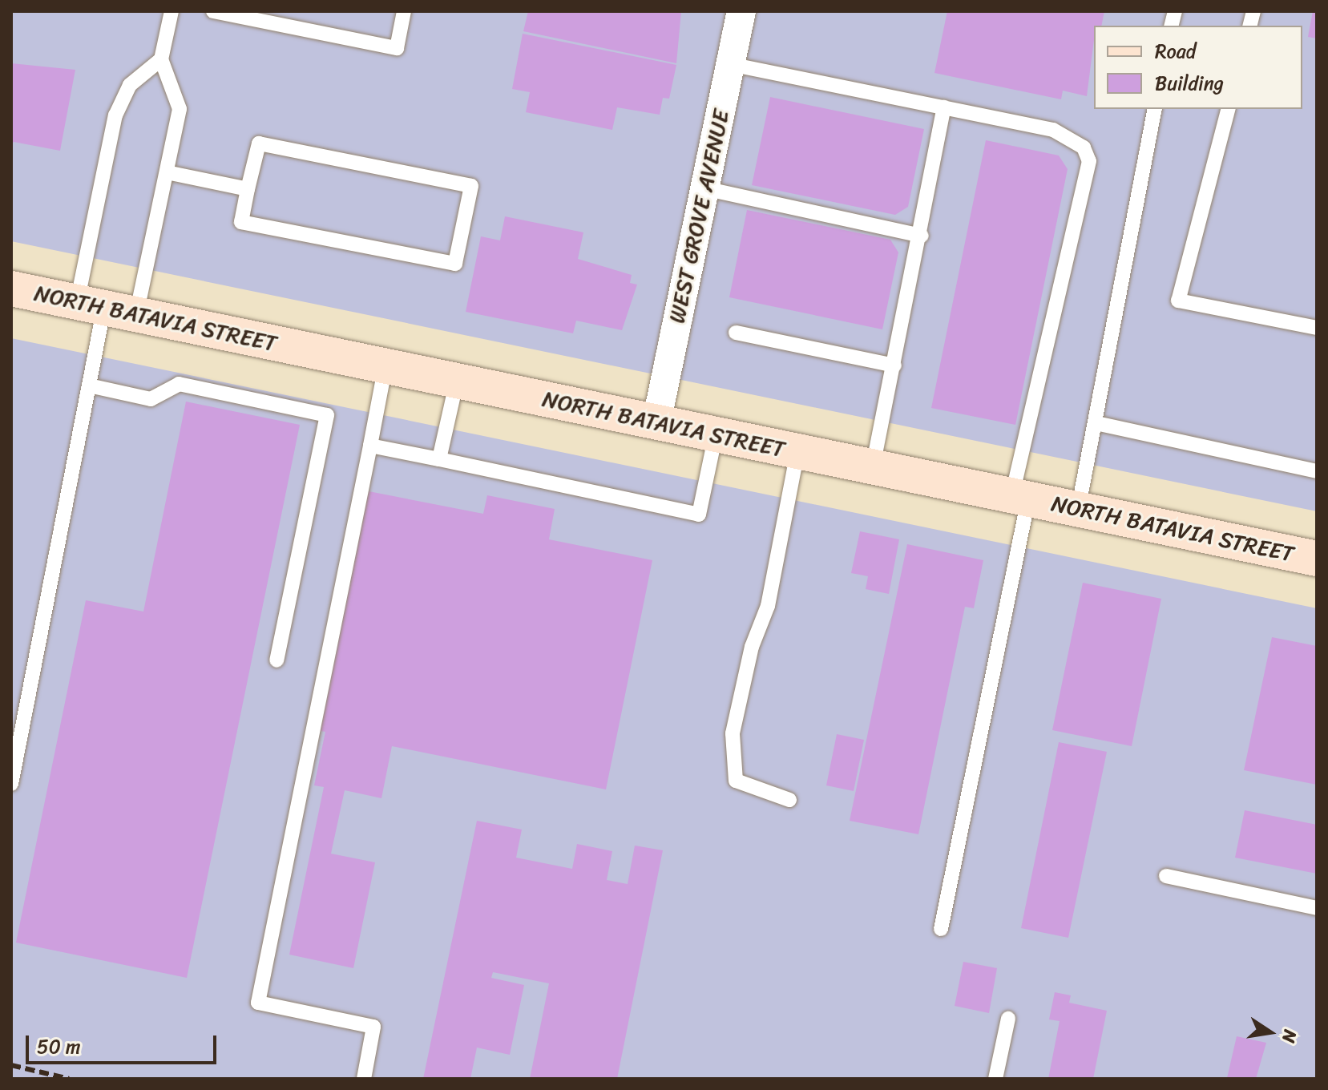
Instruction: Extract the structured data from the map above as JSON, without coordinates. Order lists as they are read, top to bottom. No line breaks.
{"streets":{"main road":["NORTH BATAVIA STREET"],"street":["WEST GROVE AVENUE"]},"crossings":[["WEST GROVE AVENUE","NORTH BATAVIA STREET"]],"legend":["Road","Building"],"scale_bar":"50 m","north":"right"}
